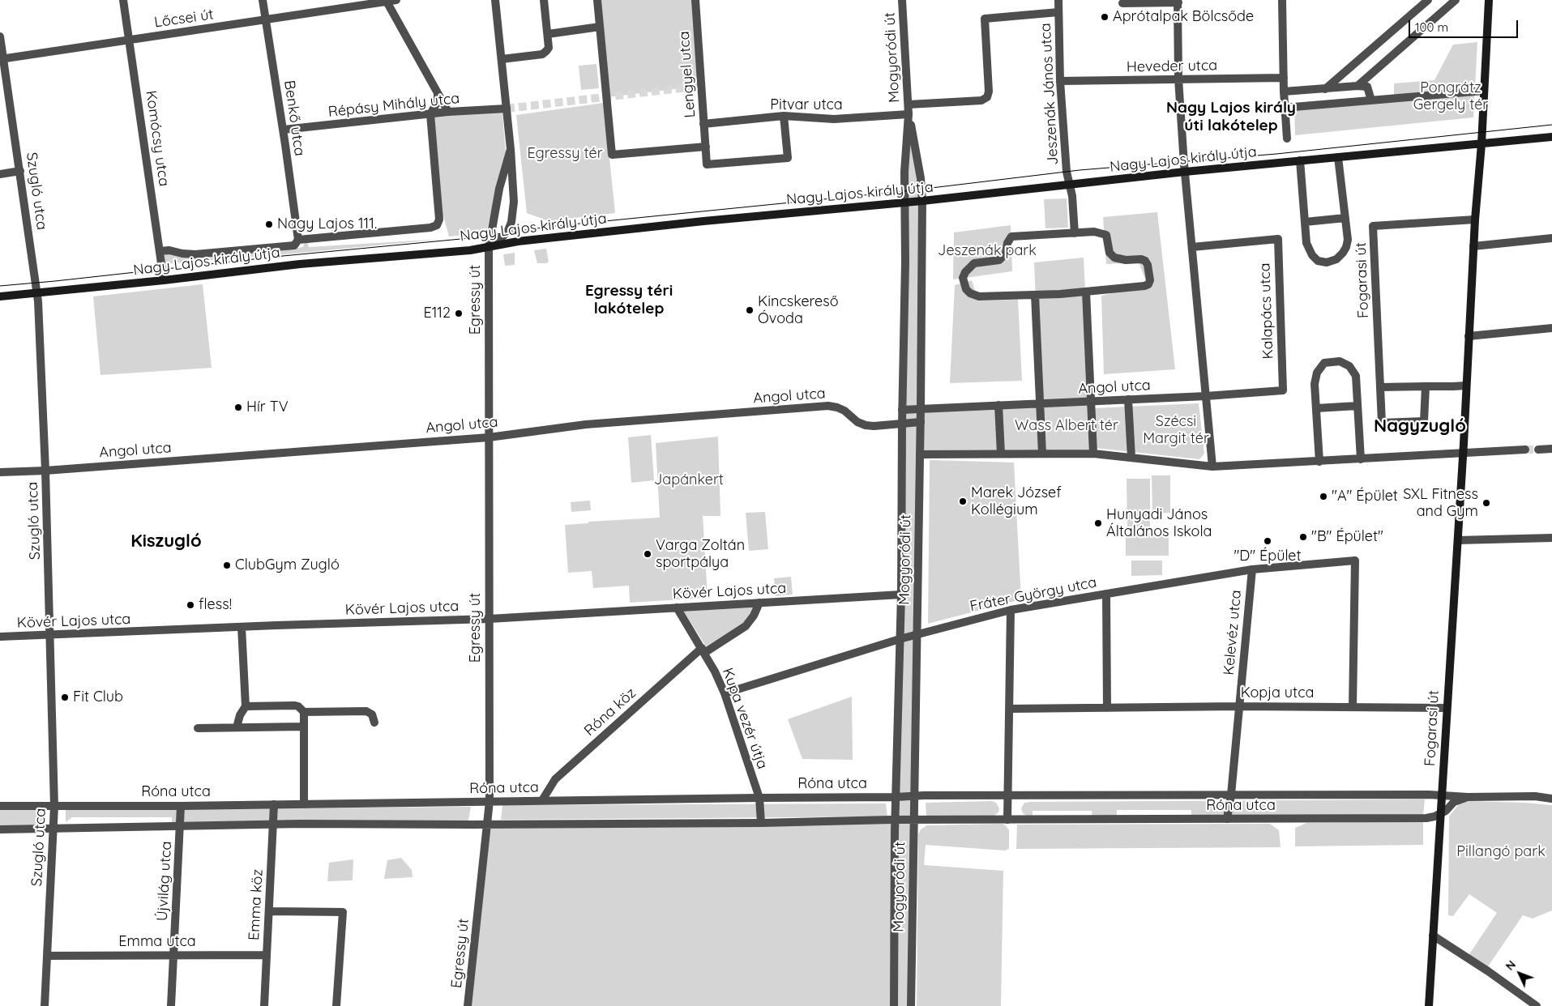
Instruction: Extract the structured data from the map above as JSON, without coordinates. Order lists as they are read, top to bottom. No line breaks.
{"streets":{"main road":["Nagy Lajos király útja","Fogarasi út"],"street":["Lőcsei út","Mogyoródi út","Heveder utca","Lengyel utca","Jeszenák János utca","Répásy Mihály utca","Pitvar utca","Benkő utca","Komócsy utca","Szugló utca","Egressy út","Kalapács utca","Angol utca","Kövér Lajos utca","Fráter György utca","Kelevéz utca","Kopja utca","Róna köz","Kupa vezér útja","Róna utca","Újvilág utca","Emma köz","Emma utca"]},"crossings":[["Lőcsei út","Benkő utca"],["Lőcsei út","Komócsy utca"],["Lőcsei út","Szugló utca"],["Mogyoródi út","Pitvar utca"],["Mogyoródi út","Nagy Lajos király útja"],["Mogyoródi út","Angol utca"],["Mogyoródi út","Kövér Lajos utca"],["Mogyoródi út","Fráter György utca"],["Mogyoródi út","Róna utca"],["Heveder utca","Jeszenák János utca"],["Lengyel utca","Pitvar utca"],["Jeszenák János utca","Nagy Lajos király útja"],["Répásy Mihály utca","Benkő utca"],["Répásy Mihály utca","Nagy Lajos király útja"],["Répásy Mihály utca","Egressy út"],["Benkő utca","Nagy Lajos király útja"],["Komócsy utca","Nagy Lajos király útja"],["Nagy Lajos király útja","Szugló utca"],["Nagy Lajos király útja","Fogarasi út"],["Nagy Lajos király útja","Egressy út"],["Szugló utca","Angol utca"],["Szugló utca","Kövér Lajos utca"],["Szugló utca","Róna utca"],["Szugló utca","Emma utca"],["Fogarasi út","Kopja utca"],["Fogarasi út","Róna utca"],["Egressy út","Angol utca"],["Egressy út","Kövér Lajos utca"],["Egressy út","Róna utca"],["Kalapács utca","Angol utca"],["Kövér Lajos utca","Róna köz"],["Kövér Lajos utca","Kupa vezér útja"],["Fráter György utca","Kelevéz utca"],["Fráter György utca","Kopja utca"],["Fráter György utca","Kupa vezér útja"],["Kelevéz utca","Kopja utca"],["Kelevéz utca","Róna utca"],["Róna köz","Kupa vezér útja"],["Róna köz","Róna utca"],["Kupa vezér útja","Róna utca"],["Róna utca","Újvilág utca"],["Róna utca","Emma köz"],["Újvilág utca","Emma utca"],["Emma köz","Emma utca"]],"districts":["Nagy Lajos király úti lakótelep","Egressy téri lakótelep","Nagyzugló","Kiszugló"],"parks":["Pongrátz Gergely tér","Egressy tér","Jeszenák park","Szécsi Margit tér","Wass Albert tér","Japánkert","Pillangó park"],"places":["Aprótalpak Bölcsőde","Nagy Lajos 111.","Kincskereső Óvoda","E112","Hír TV","\"A\" Épület","Marek József Kollégium","SXL Fitness and Gym","Hunyadi János Általános Iskola","\"B\" Épület\"","\"D\" Épület","Varga Zoltán sportpálya","ClubGym Zugló","fless!","Fit Club"],"scale_bar":"100 m","north":"top left"}
